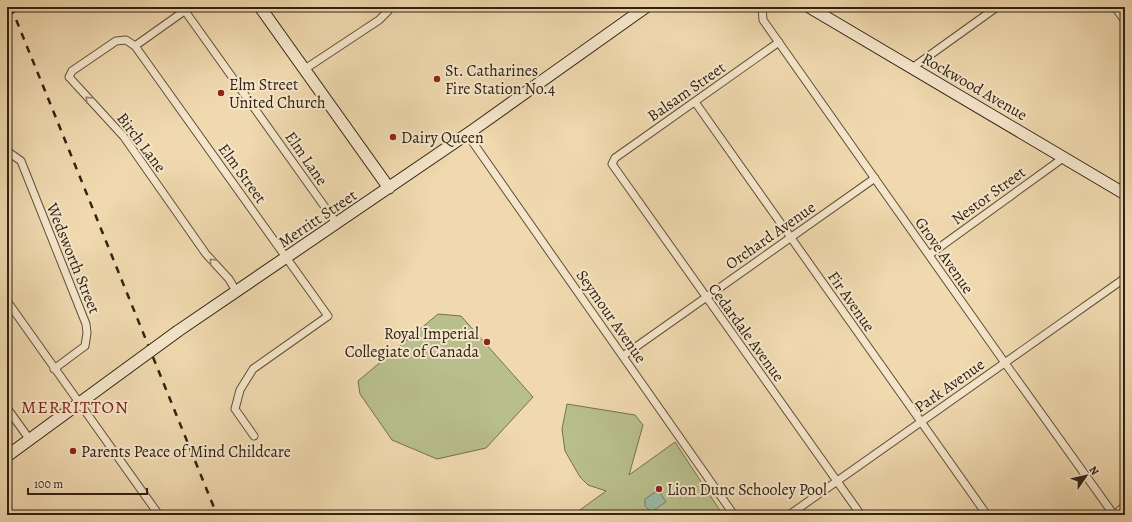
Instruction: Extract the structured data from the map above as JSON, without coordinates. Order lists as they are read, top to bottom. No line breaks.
{"streets":{"street":["Rockwood Avenue","Balsam Street","Birch Lane","Elm Lane","Elm Street","Nestor Street","Merritt Street","Orchard Avenue","Grove Avenue","Wedsworth Street","Fir Avenue","Seymour Avenue","Cedardale Avenue","Park Avenue"]},"crossings":[["Rockwood Avenue","Nestor Street"],["Balsam Street","Grove Avenue"],["Balsam Street","Fir Avenue"],["Balsam Street","Cedardale Avenue"],["Birch Lane","Elm Street"],["Birch Lane","Merritt Street"],["Elm Lane","Merritt Street"],["Elm Street","Merritt Street"],["Nestor Street","Grove Avenue"],["Merritt Street","Seymour Avenue"],["Orchard Avenue","Grove Avenue"],["Orchard Avenue","Fir Avenue"],["Orchard Avenue","Seymour Avenue"],["Orchard Avenue","Cedardale Avenue"],["Grove Avenue","Park Avenue"],["Fir Avenue","Park Avenue"],["Cedardale Avenue","Park Avenue"]],"districts":["MERRITTON"],"places":["St. Catharines Fire Station No.4","Elm Street United Church","Dairy Queen","Royal Imperial Collegiate of Canada","Parents Peace of Mind Childcare","Lion Dunc Schooley Pool"],"scale_bar":"100 m","north":"top right"}
